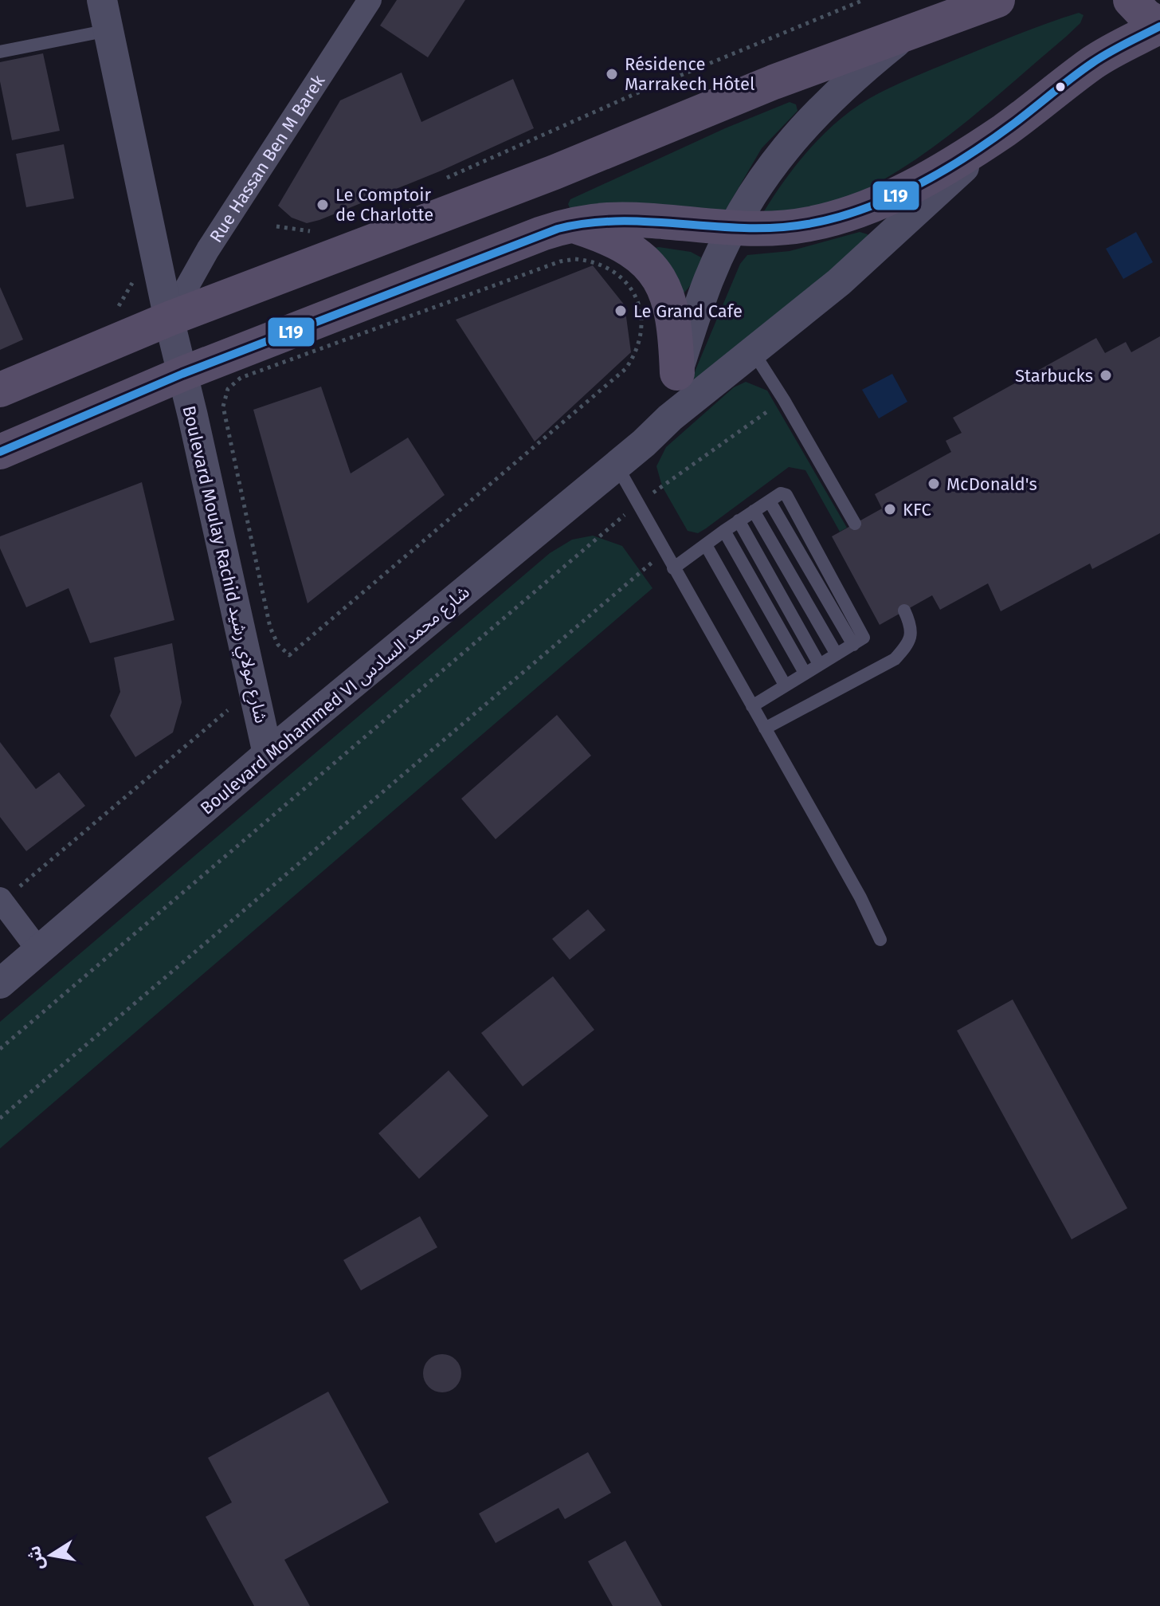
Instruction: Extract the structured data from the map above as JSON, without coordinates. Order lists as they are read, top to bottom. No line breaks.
{"streets":{"main road":["Boulevard Mohammed VI شارع محمد السادس"],"street":["Rue Hassan Ben M Barek","Boulevard Moulay Rachid شارع مولاي رشيد"]},"crossings":[["Rue Hassan Ben M Barek","Boulevard Moulay Rachid شارع مولاي رشيد"],["Boulevard Moulay Rachid شارع مولاي رشيد","Boulevard Mohammed VI شارع محمد السادس"]],"places":["Résidence Marrakech Hôtel","Le Comptoir de Charlotte","Le Grand Cafe","Starbucks","McDonald's","KFC"],"lines":["transit line L19"],"north":"left"}
